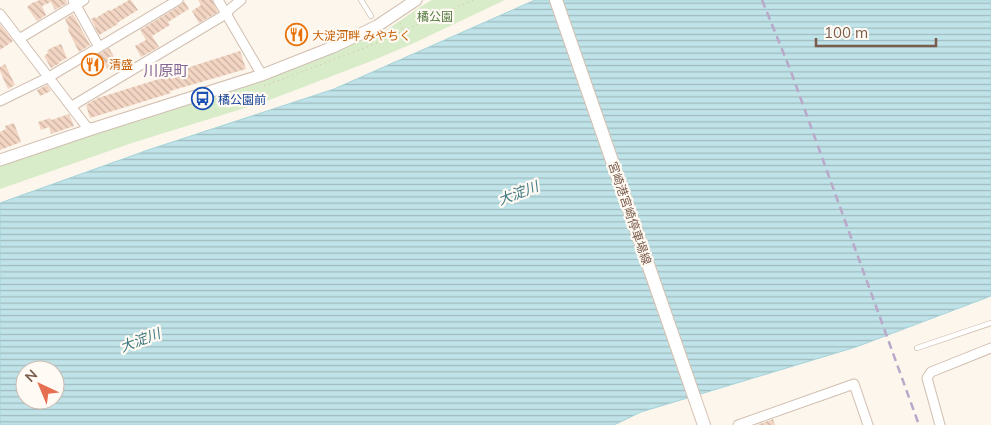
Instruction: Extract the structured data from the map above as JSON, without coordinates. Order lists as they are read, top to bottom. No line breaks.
{"streets":{"main road":["宮崎港宮崎停車場線"]},"districts":["川原町"],"water":["大淀川"],"parks":["橘公園"],"places":{"restaurant":["大淀河畔 みやちく","清盛"],"bus stop":["橘公園前"]},"scale_bar":"100 m","north":"top left"}
